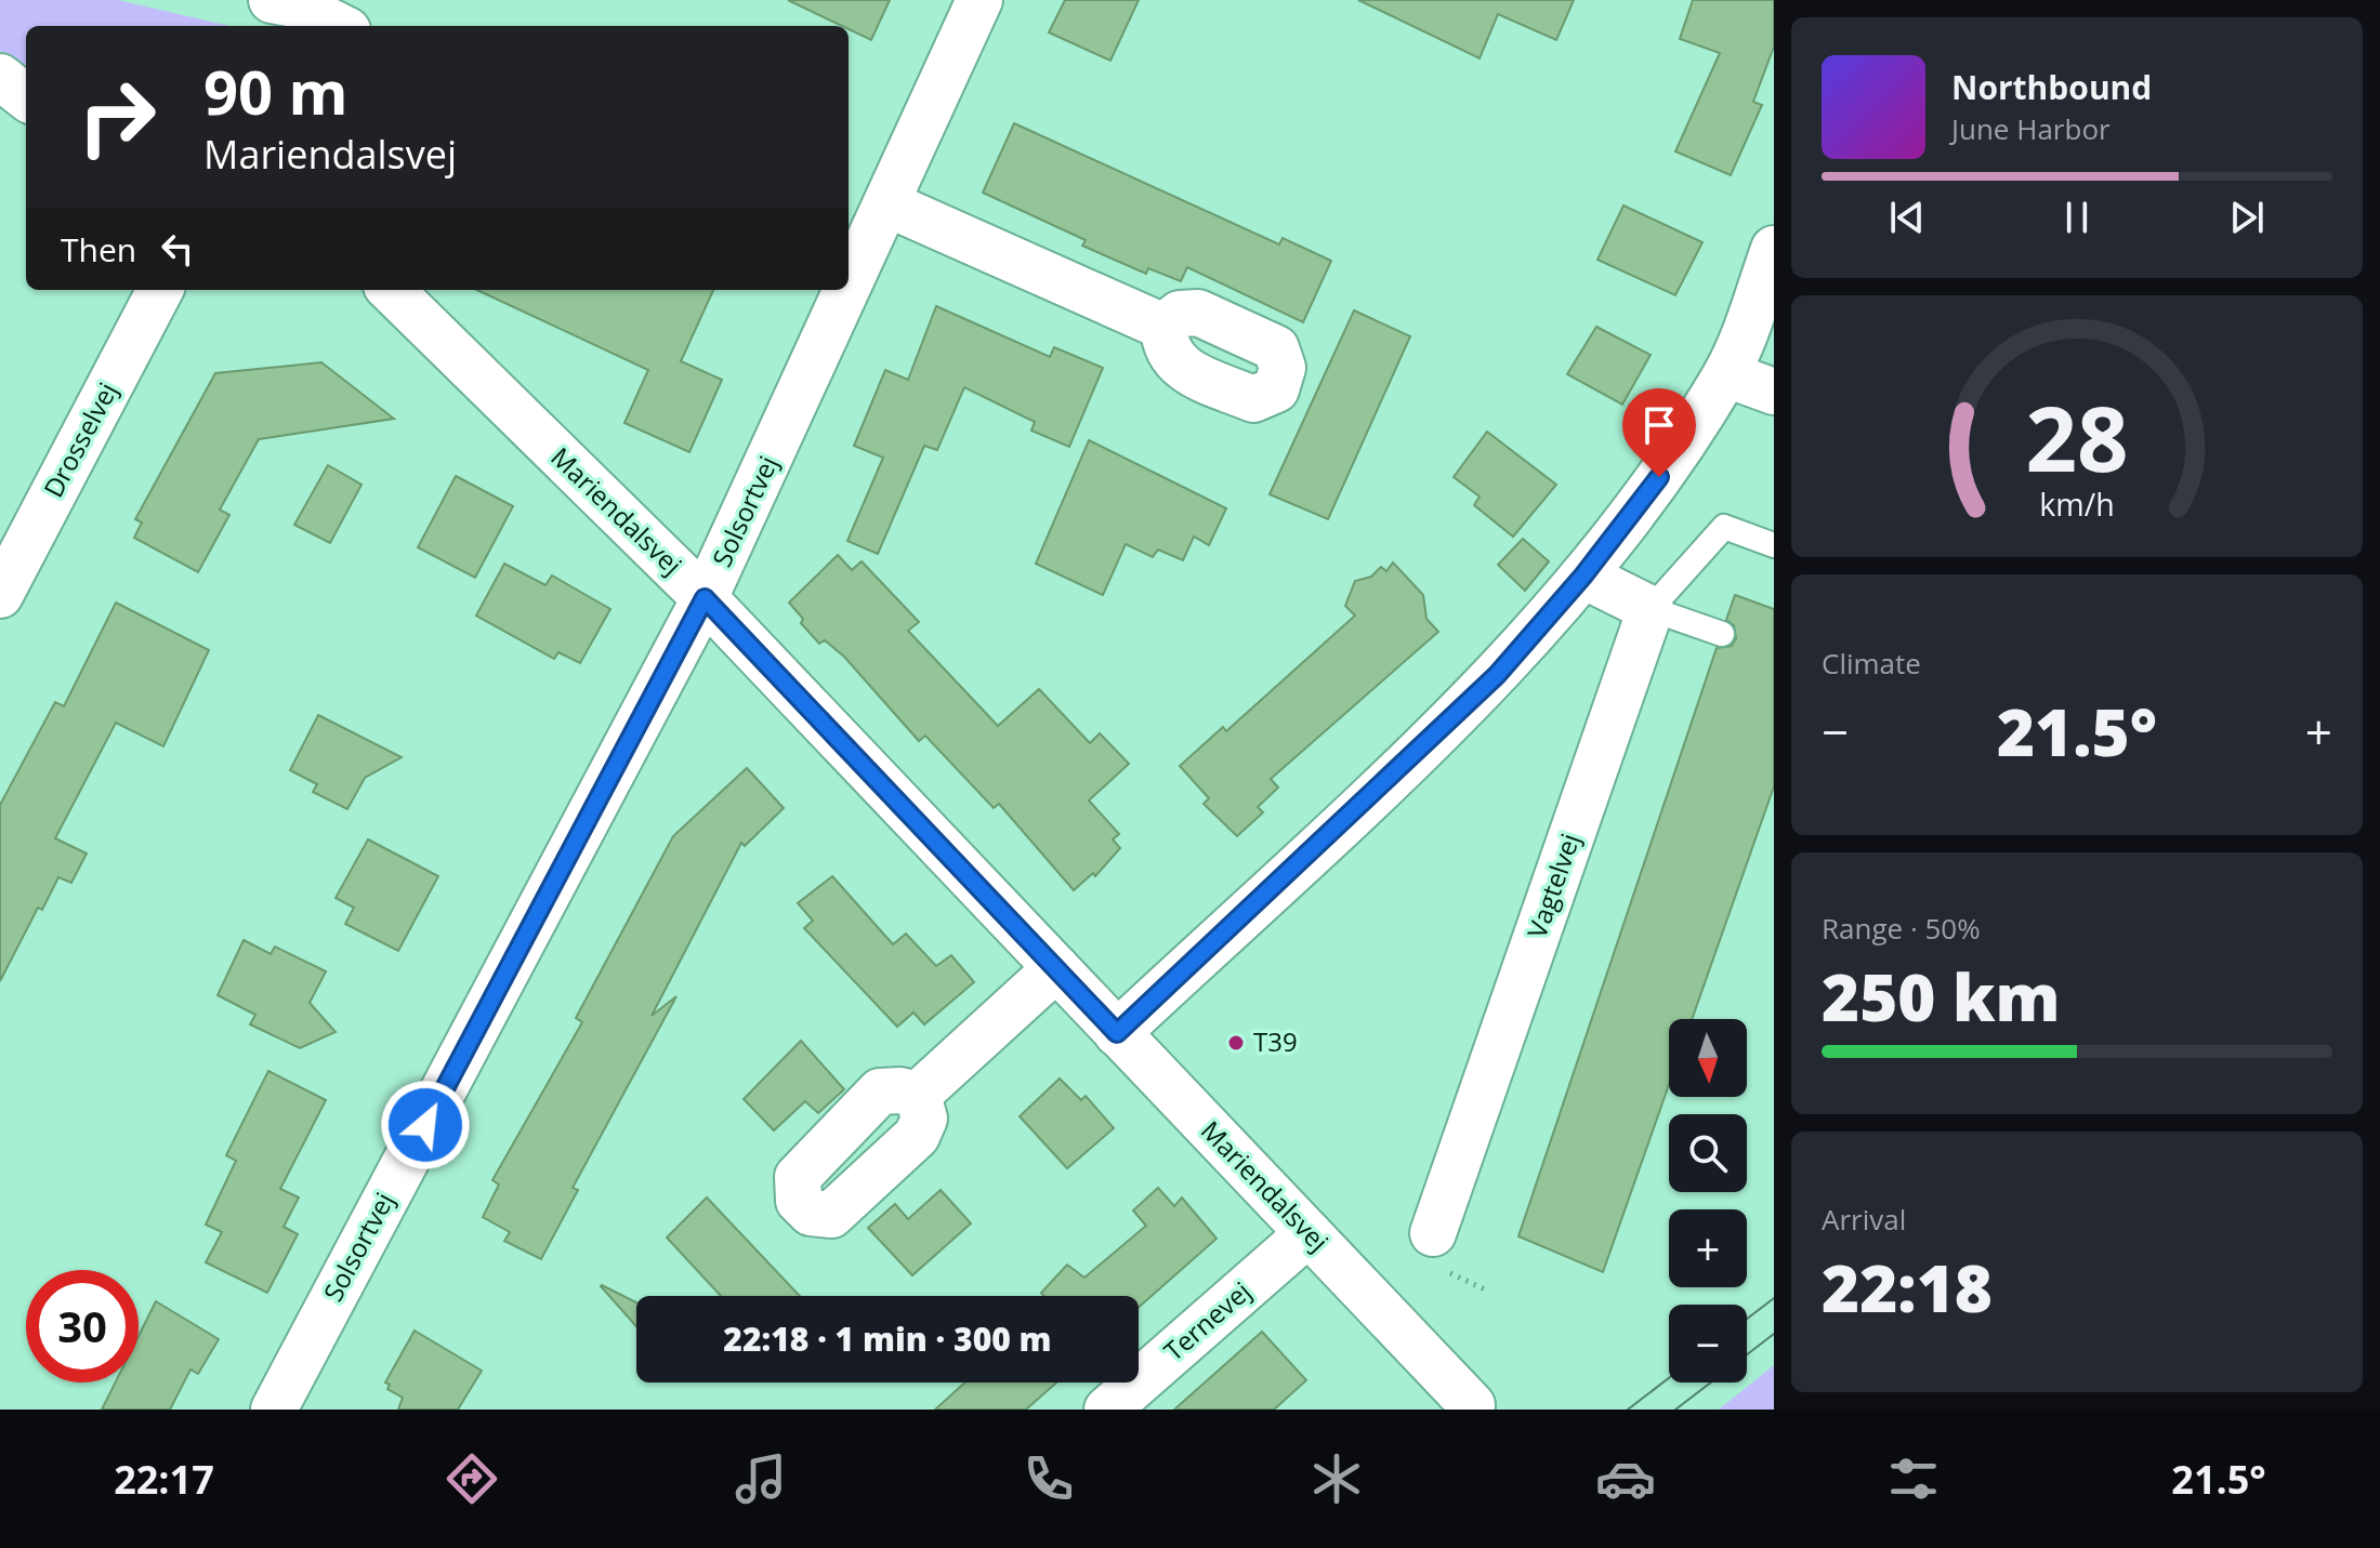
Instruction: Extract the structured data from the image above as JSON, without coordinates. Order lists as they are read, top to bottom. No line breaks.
{"streets":{"street":["Drosselvej","Mariendalsvej","Solsortvej","Vagtelvej","Ternevej"]},"crossings":[["Mariendalsvej","Solsortvej"],["Mariendalsvej","Ternevej"]],"places":["T39"],"north":"bottom","page":{"turn":["90 m","Mariendalsvej"],"song":["Northbound","June Harbor"],"then":"Then","tile":["Climate",["Range · 50%","250 km"],["Arrival","22:18"]],"heat":["−","21.5°","+"],"map_buttons":["+","−"],"limit":"30","trip":"22:18 · 1 min · 300 m","tabs":["22:17","21.5°"],"gauge":["28","km/h"]}}
